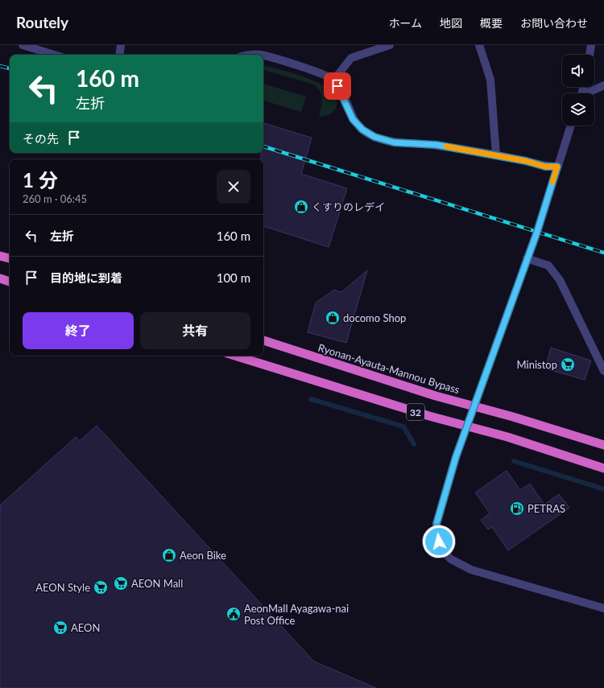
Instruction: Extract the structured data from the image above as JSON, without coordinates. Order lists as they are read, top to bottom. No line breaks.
{"streets":{"highway":["Ryonan-Ayauta-Mannou Bypass","32"]},"places":{"shop":["くすりのレデイ","docomo Shop","Aeon Bike"],"supermarket":["Ministop","AEON Mall","AEON Style","AEON"],"fuel station":["PETRAS"],"public building":["AeonMall Ayagawa-nai Post Office"]},"page":{"header":"Routely","nav":["ホーム","地図","概要","お問い合わせ"],"turn":["160 m","左折"],"then":"その先","heading":["1 分","260 m · 06:45"],"list":[{"name":"左折","value":"160 m"},{"name":"目的地に到着","value":"100 m"}],"buttons":["終了","共有"]}}
